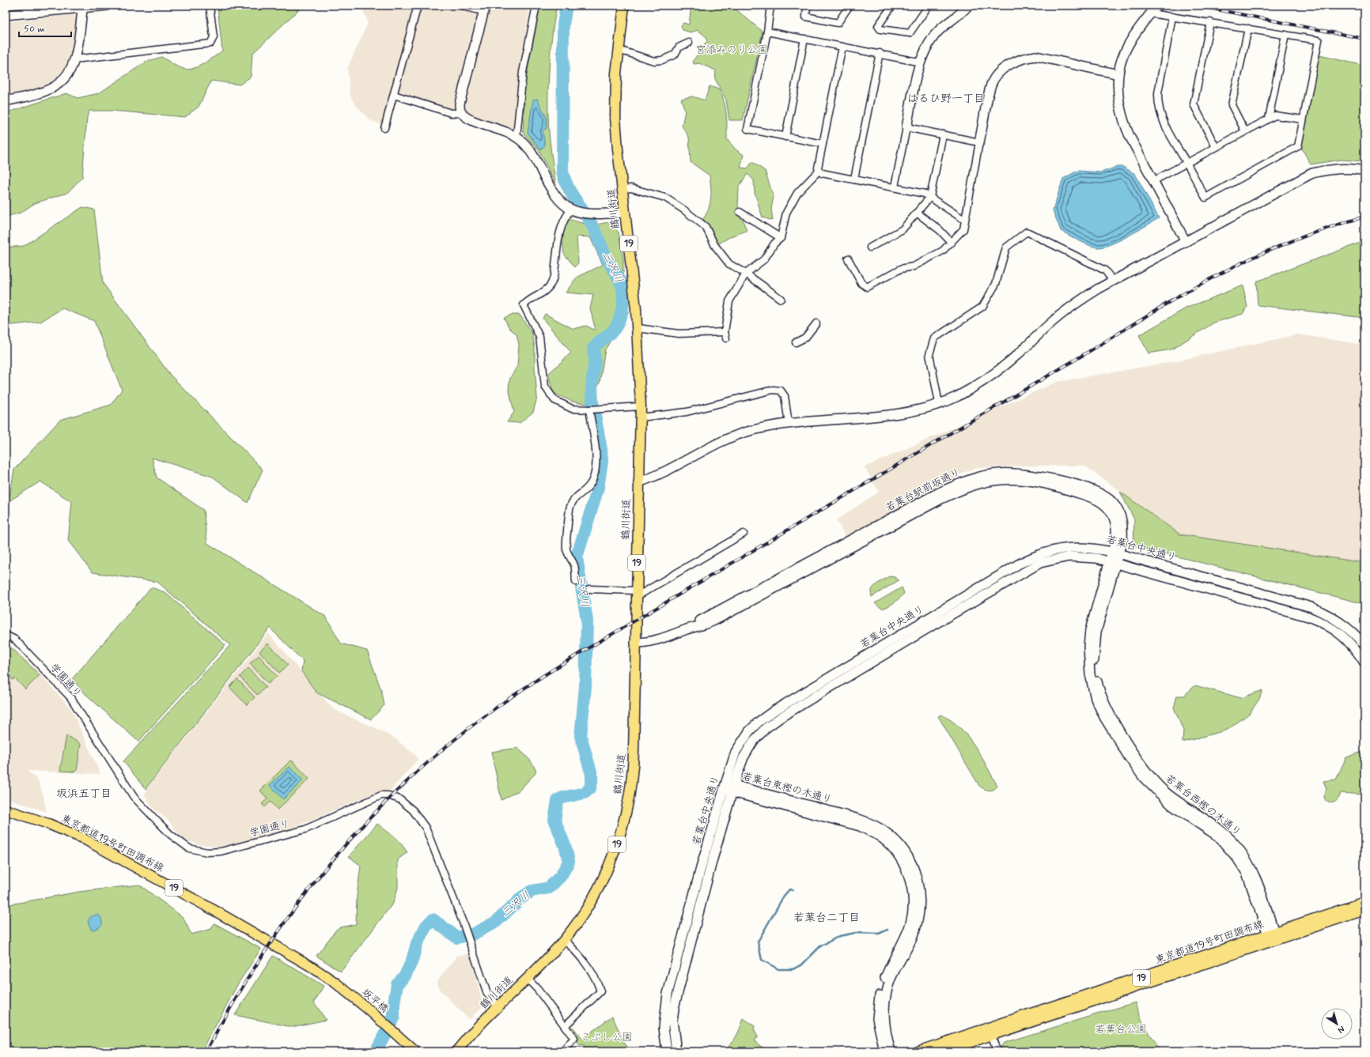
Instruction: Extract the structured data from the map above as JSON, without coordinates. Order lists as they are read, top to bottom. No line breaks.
{"streets":{"main road":["鶴川街道","19","東京都道19号町田調布線","坂平橋"],"street":["若葉台駅前坂通り","若葉台中央通り","学園通り","若葉台東樫の木通り","若葉台西樫の木通り"]},"crossings":[["鶴川街道","学園通り"],["若葉台駅前坂通り","若葉台中央通り"],["若葉台駅前坂通り","若葉台西樫の木通り"],["若葉台中央通り","若葉台東樫の木通り"],["若葉台中央通り","若葉台西樫の木通り"],["若葉台西樫の木通り","東京都道19号町田調布線"],["東京都道19号町田調布線","坂平橋"]],"districts":["はるひ野一丁目","坂浜五丁目","若葉台二丁目"],"water":["三沢川"],"parks":["宮添みのり公園","若葉台公園","こぶし公園"],"scale_bar":"50 m","north":"bottom right"}
